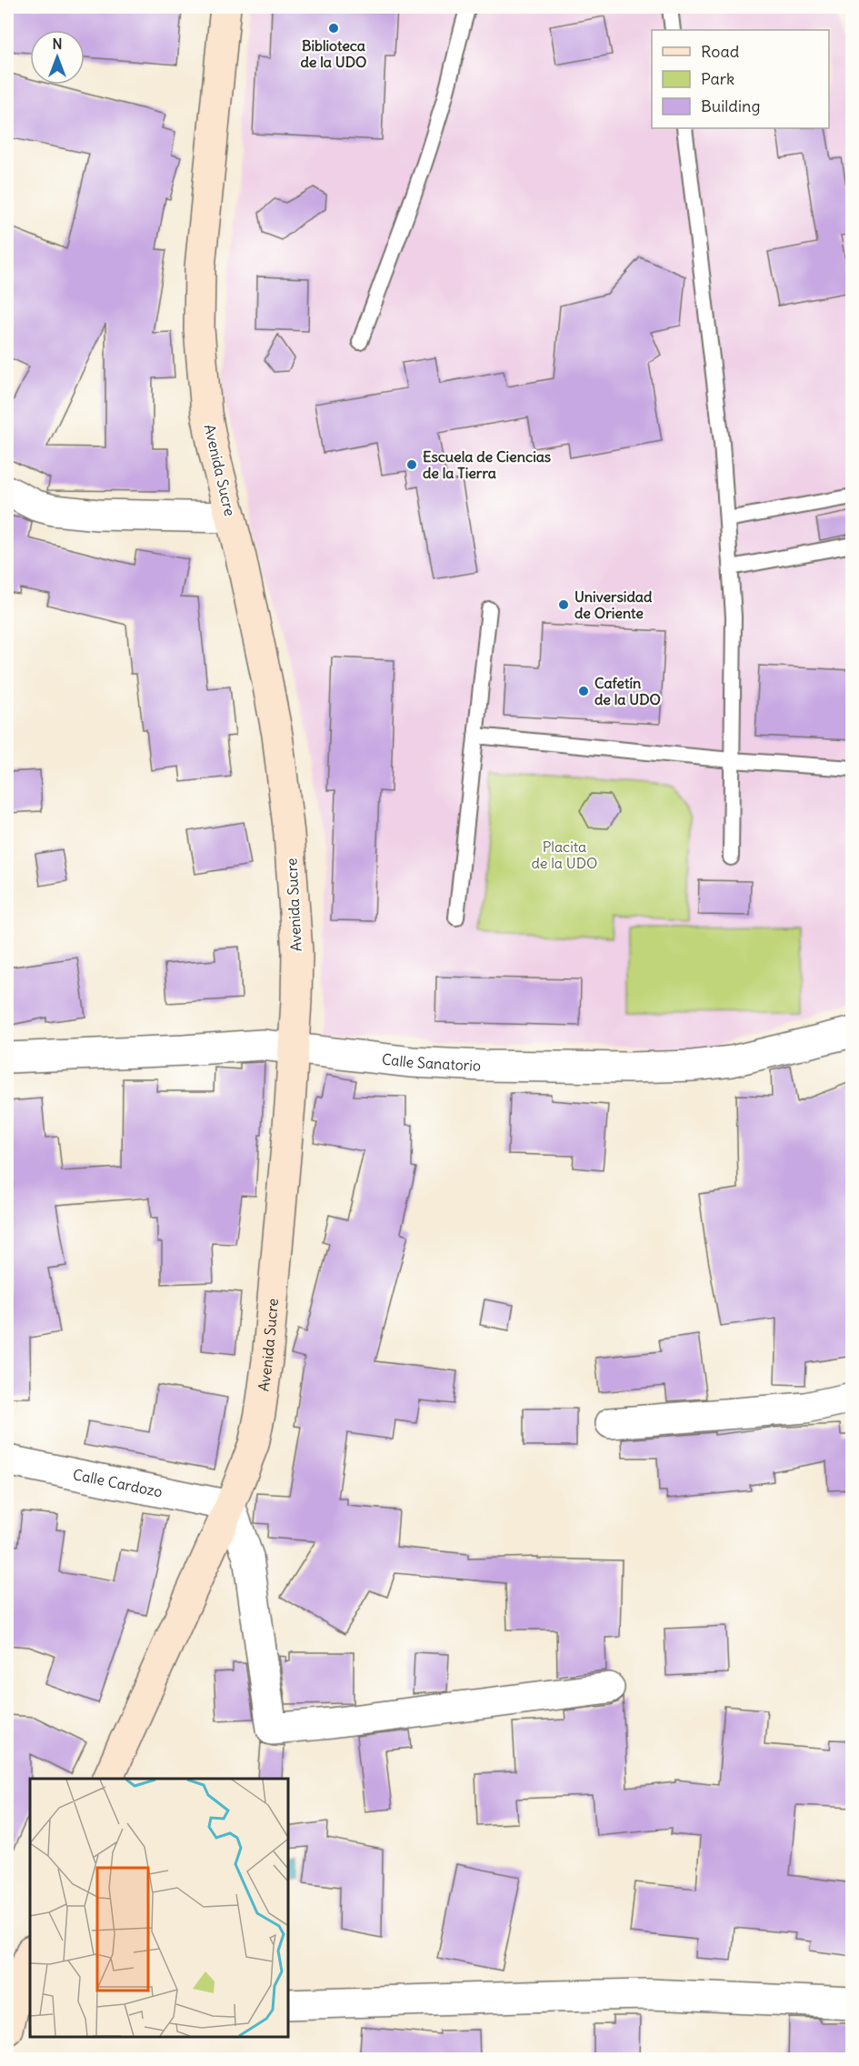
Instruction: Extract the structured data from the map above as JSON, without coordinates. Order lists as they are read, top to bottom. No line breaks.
{"streets":{"street":["Avenida Sucre","Calle Sanatorio","Calle Cardozo"]},"crossings":[["Avenida Sucre","Calle Sanatorio"],["Avenida Sucre","Calle Cardozo"]],"parks":["Placita de la UDO"],"places":["Biblioteca de la UDO","Escuela de Ciencias de la Tierra","Universidad de Oriente","Cafetín de la UDO"],"legend":["Road","Park","Building"],"north":"top"}
